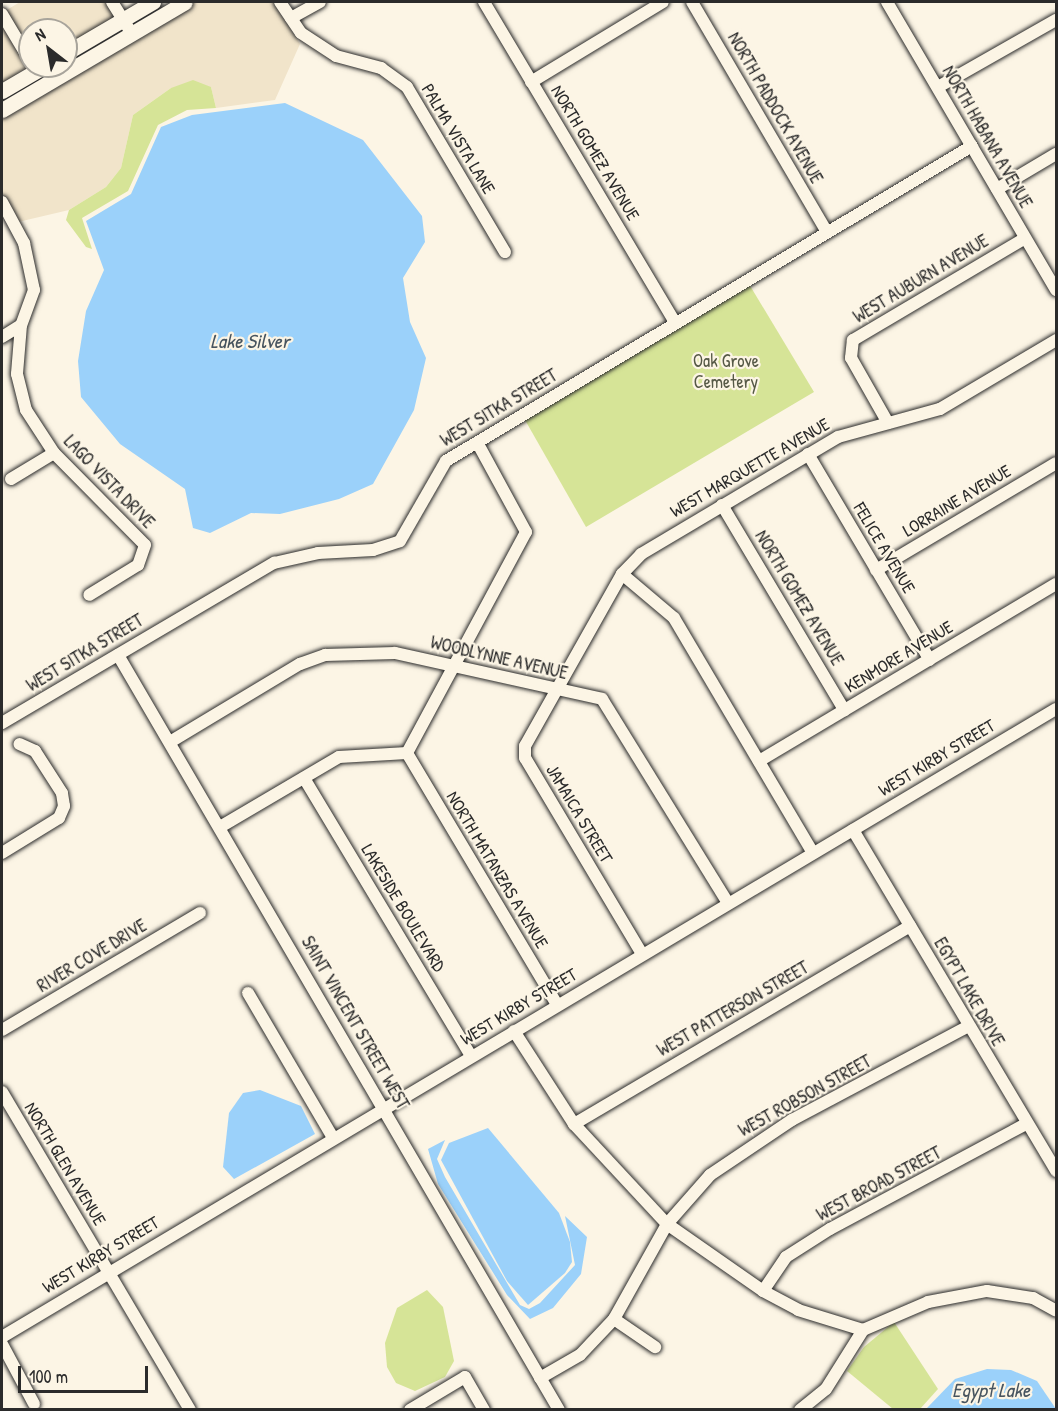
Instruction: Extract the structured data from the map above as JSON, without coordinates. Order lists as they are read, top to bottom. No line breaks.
{"streets":{"street":["NORTH PADDOCK AVENUE","NORTH HABANA AVENUE","PALMA VISTA LANE","NORTH GOMEZ AVENUE","WEST AUBURN AVENUE","WEST SITKA STREET","WEST MARQUETTE AVENUE","LAGO VISTA DRIVE","LORRAINE AVENUE","FELICE AVENUE","KENMORE AVENUE","WOODLYNNE AVENUE","WEST KIRBY STREET","JAMAICA STREET","NORTH MATANZAS AVENUE","LAKESIDE BOULEVARD","RIVER COVE DRIVE","EGYPT LAKE DRIVE","WEST PATTERSON STREET","SAINT VINCENT STREET WEST","WEST ROBSON STREET","NORTH GLEN AVENUE","WEST BROAD STREET"]},"crossings":[["NORTH PADDOCK AVENUE","WEST SITKA STREET"],["NORTH HABANA AVENUE","WEST AUBURN AVENUE"],["NORTH HABANA AVENUE","WEST SITKA STREET"],["NORTH GOMEZ AVENUE","WEST SITKA STREET"],["NORTH GOMEZ AVENUE","WEST MARQUETTE AVENUE"],["NORTH GOMEZ AVENUE","KENMORE AVENUE"],["WEST AUBURN AVENUE","WEST MARQUETTE AVENUE"],["WEST SITKA STREET","SAINT VINCENT STREET WEST"],["WEST MARQUETTE AVENUE","FELICE AVENUE"],["WEST MARQUETTE AVENUE","WOODLYNNE AVENUE"],["WEST MARQUETTE AVENUE","JAMAICA STREET"],["LORRAINE AVENUE","FELICE AVENUE"],["FELICE AVENUE","KENMORE AVENUE"],["WOODLYNNE AVENUE","WEST KIRBY STREET"],["WOODLYNNE AVENUE","JAMAICA STREET"],["WOODLYNNE AVENUE","SAINT VINCENT STREET WEST"],["WEST KIRBY STREET","JAMAICA STREET"],["WEST KIRBY STREET","NORTH MATANZAS AVENUE"],["WEST KIRBY STREET","LAKESIDE BOULEVARD"],["WEST KIRBY STREET","EGYPT LAKE DRIVE"],["WEST KIRBY STREET","SAINT VINCENT STREET WEST"],["WEST KIRBY STREET","NORTH GLEN AVENUE"],["EGYPT LAKE DRIVE","WEST PATTERSON STREET"],["EGYPT LAKE DRIVE","WEST ROBSON STREET"],["EGYPT LAKE DRIVE","WEST BROAD STREET"],["SAINT VINCENT STREET WEST","WEST ROBSON STREET"]],"water":["Lake Silver","Egypt Lake"],"parks":["Oak Grove Cemetery"],"scale_bar":"100 m","north":"top left"}
